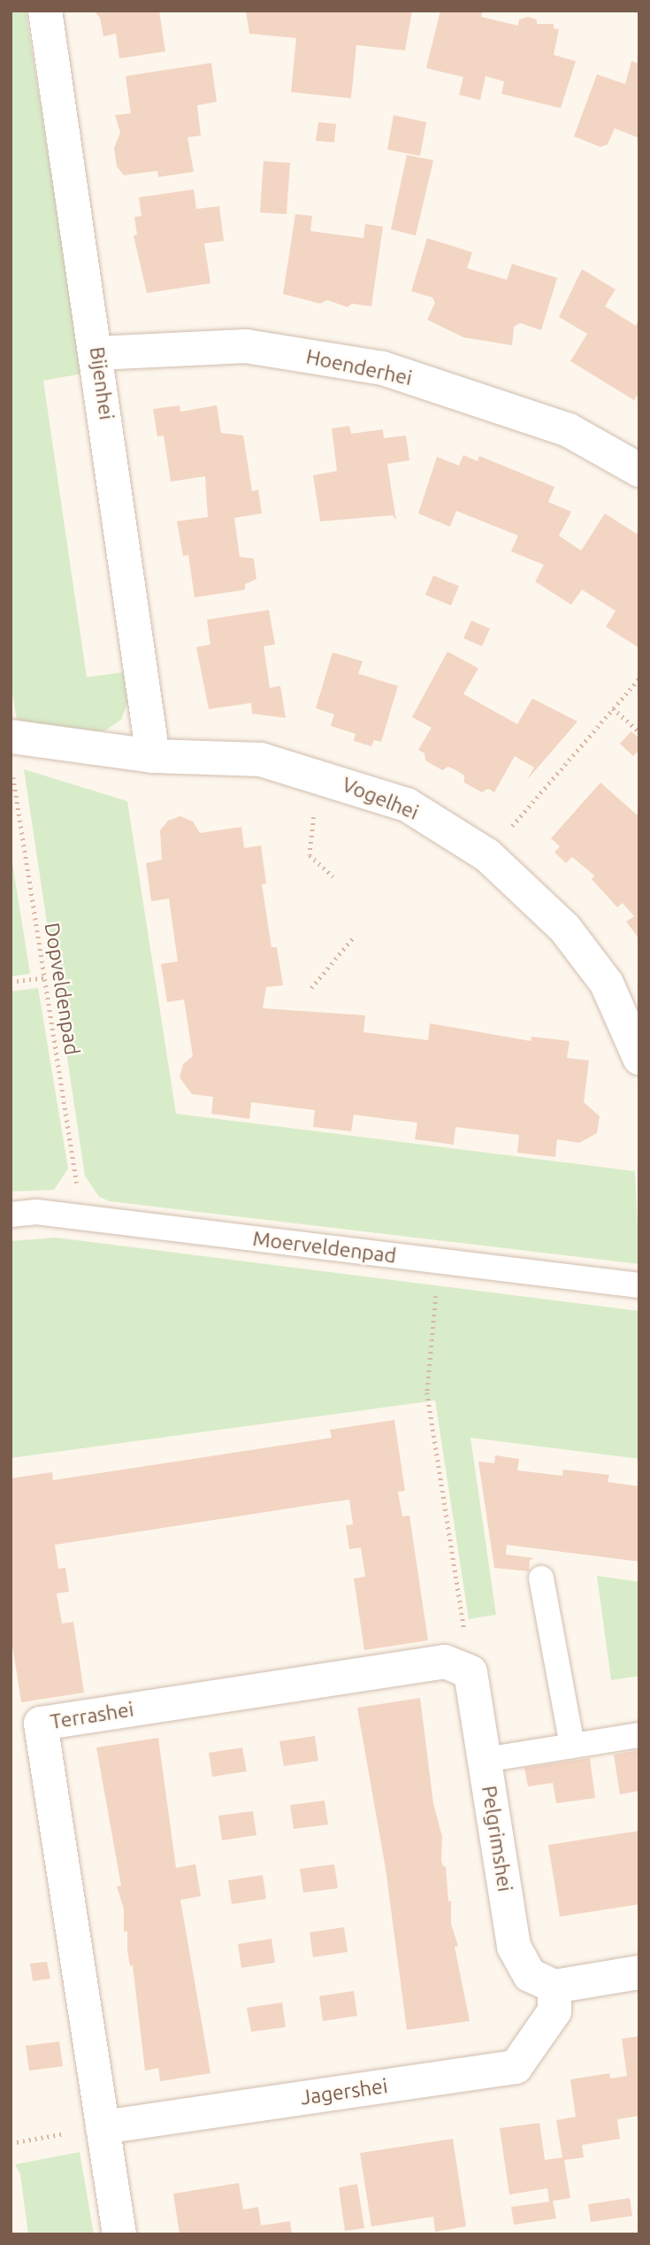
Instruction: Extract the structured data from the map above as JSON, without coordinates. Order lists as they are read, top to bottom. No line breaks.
{"streets":{"street":["Hoenderhei","Bijenhei","Vogelhei","Terrashei","Pelgrimshei","Jagershei"],"lane":["Moerveldenpad"],"path":["Dopveldenpad"]},"crossings":[["Hoenderhei","Bijenhei"],["Bijenhei","Vogelhei"],["Dopveldenpad","Moerveldenpad"],["Terrashei","Pelgrimshei"],["Terrashei","Jagershei"],["Pelgrimshei","Jagershei"]]}
